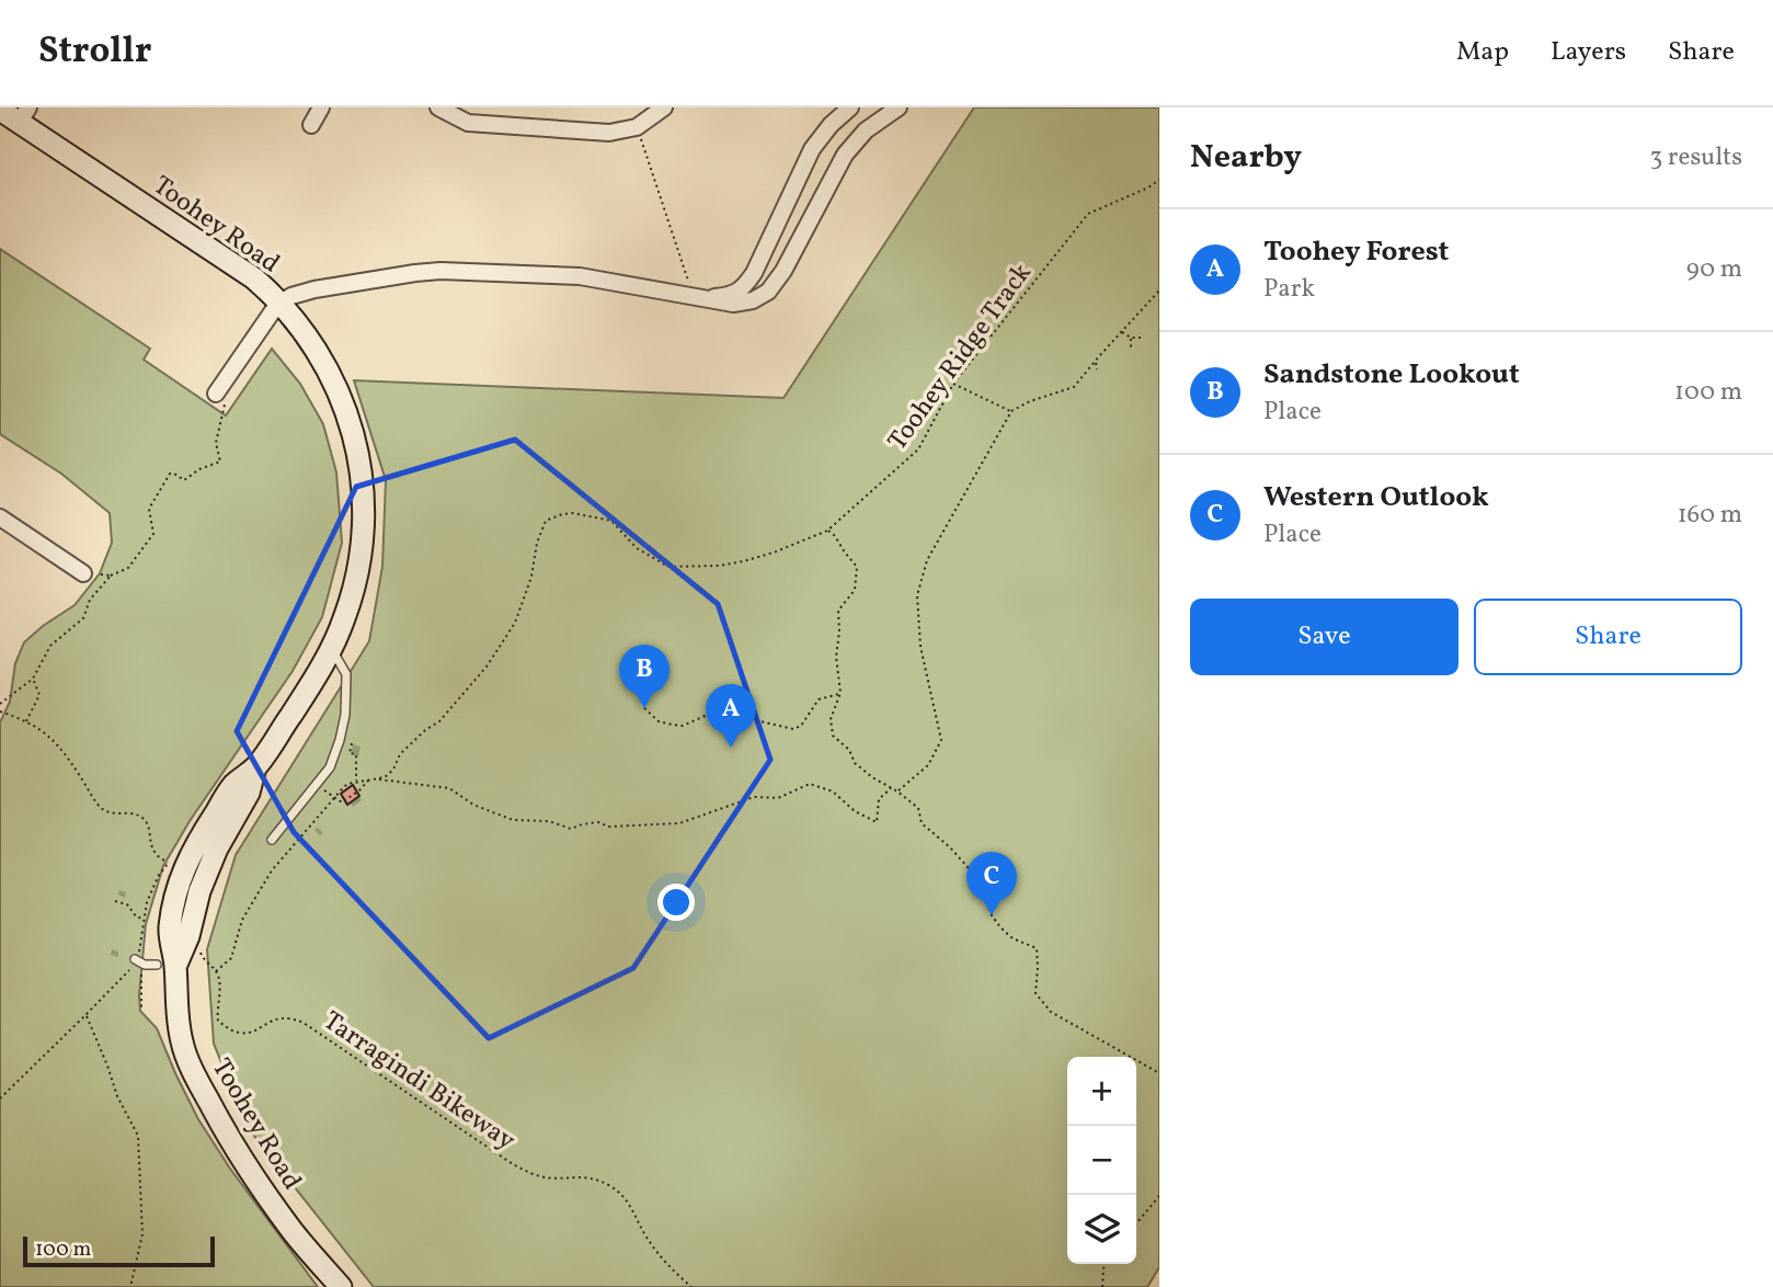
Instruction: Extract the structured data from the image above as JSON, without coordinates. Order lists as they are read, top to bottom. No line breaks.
{"streets":{"main road":["Toohey Road"],"path":["Toohey Ridge Track","Tarragindi Bikeway"]},"scale_bar":"100 m","page":{"header":"Strollr","nav":["Map","Layers","Share"],"heading":["Nearby","3 results"],"list":[{"mark":"A","name":"Toohey Forest","note":"Park","value":"90 m"},{"mark":"B","name":"Sandstone Lookout","note":"Place","value":"100 m"},{"mark":"C","name":"Western Outlook","note":"Place","value":"160 m"}],"buttons":["Save","Share"],"pins":["B","A","C"],"map_buttons":["+","−"],"scale":"100 m"}}
